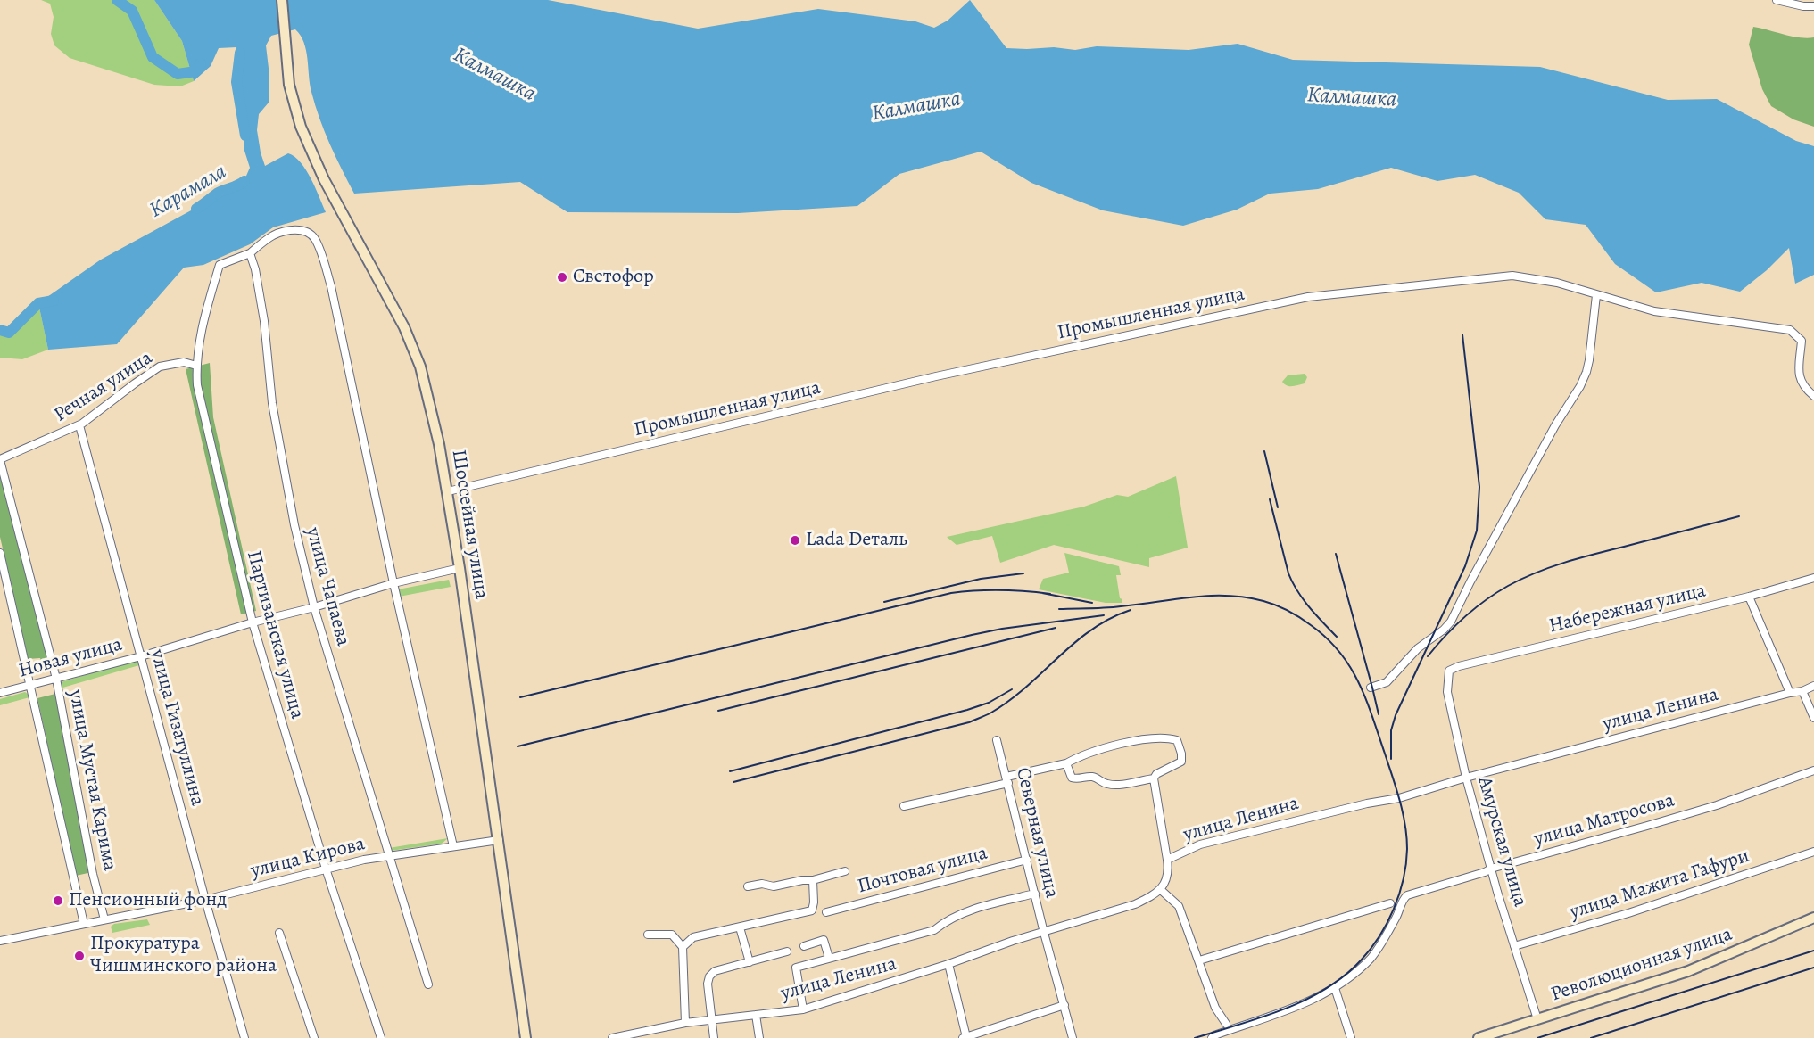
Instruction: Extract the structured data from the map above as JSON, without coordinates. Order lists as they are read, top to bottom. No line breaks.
{"streets":{"main road":["Шоссейная улица","Революционная улица"],"street":["Промышленная улица","Речная улица","улица Чапаева","Набережная улица","Партизанская улица","Новая улица","улица Ленина","улица Гизатуллина","улица Мустая Карима","улица Матросова","Северная улица","Амурская улица","улица Кирова","Почтовая улица","улица Мажита Гафури"]},"crossings":[["Промышленная улица","Шоссейная улица"],["Речная улица","Партизанская улица"],["Речная улица","улица Гизатуллина"],["Речная улица","улица Мустая Карима"],["Шоссейная улица","Новая улица"],["Шоссейная улица","улица Кирова"],["улица Чапаева","Партизанская улица"],["улица Чапаева","Новая улица"],["улица Чапаева","улица Кирова"],["Набережная улица","Амурская улица"],["Партизанская улица","Новая улица"],["Партизанская улица","улица Кирова"],["Новая улица","улица Гизатуллина"],["Новая улица","улица Мустая Карима"],["улица Ленина","Северная улица"],["улица Ленина","Амурская улица"],["улица Гизатуллина","улица Кирова"],["улица Мустая Карима","улица Кирова"],["улица Матросова","Амурская улица"],["Северная улица","Почтовая улица"],["Амурская улица","улица Мажита Гафури"],["Амурская улица","Революционная улица"]],"water":["Калмашка","Карамала"],"places":["Светофор","Lada Dеталь","Пенсионный фонд","Прокуратура Чишминского района"]}
